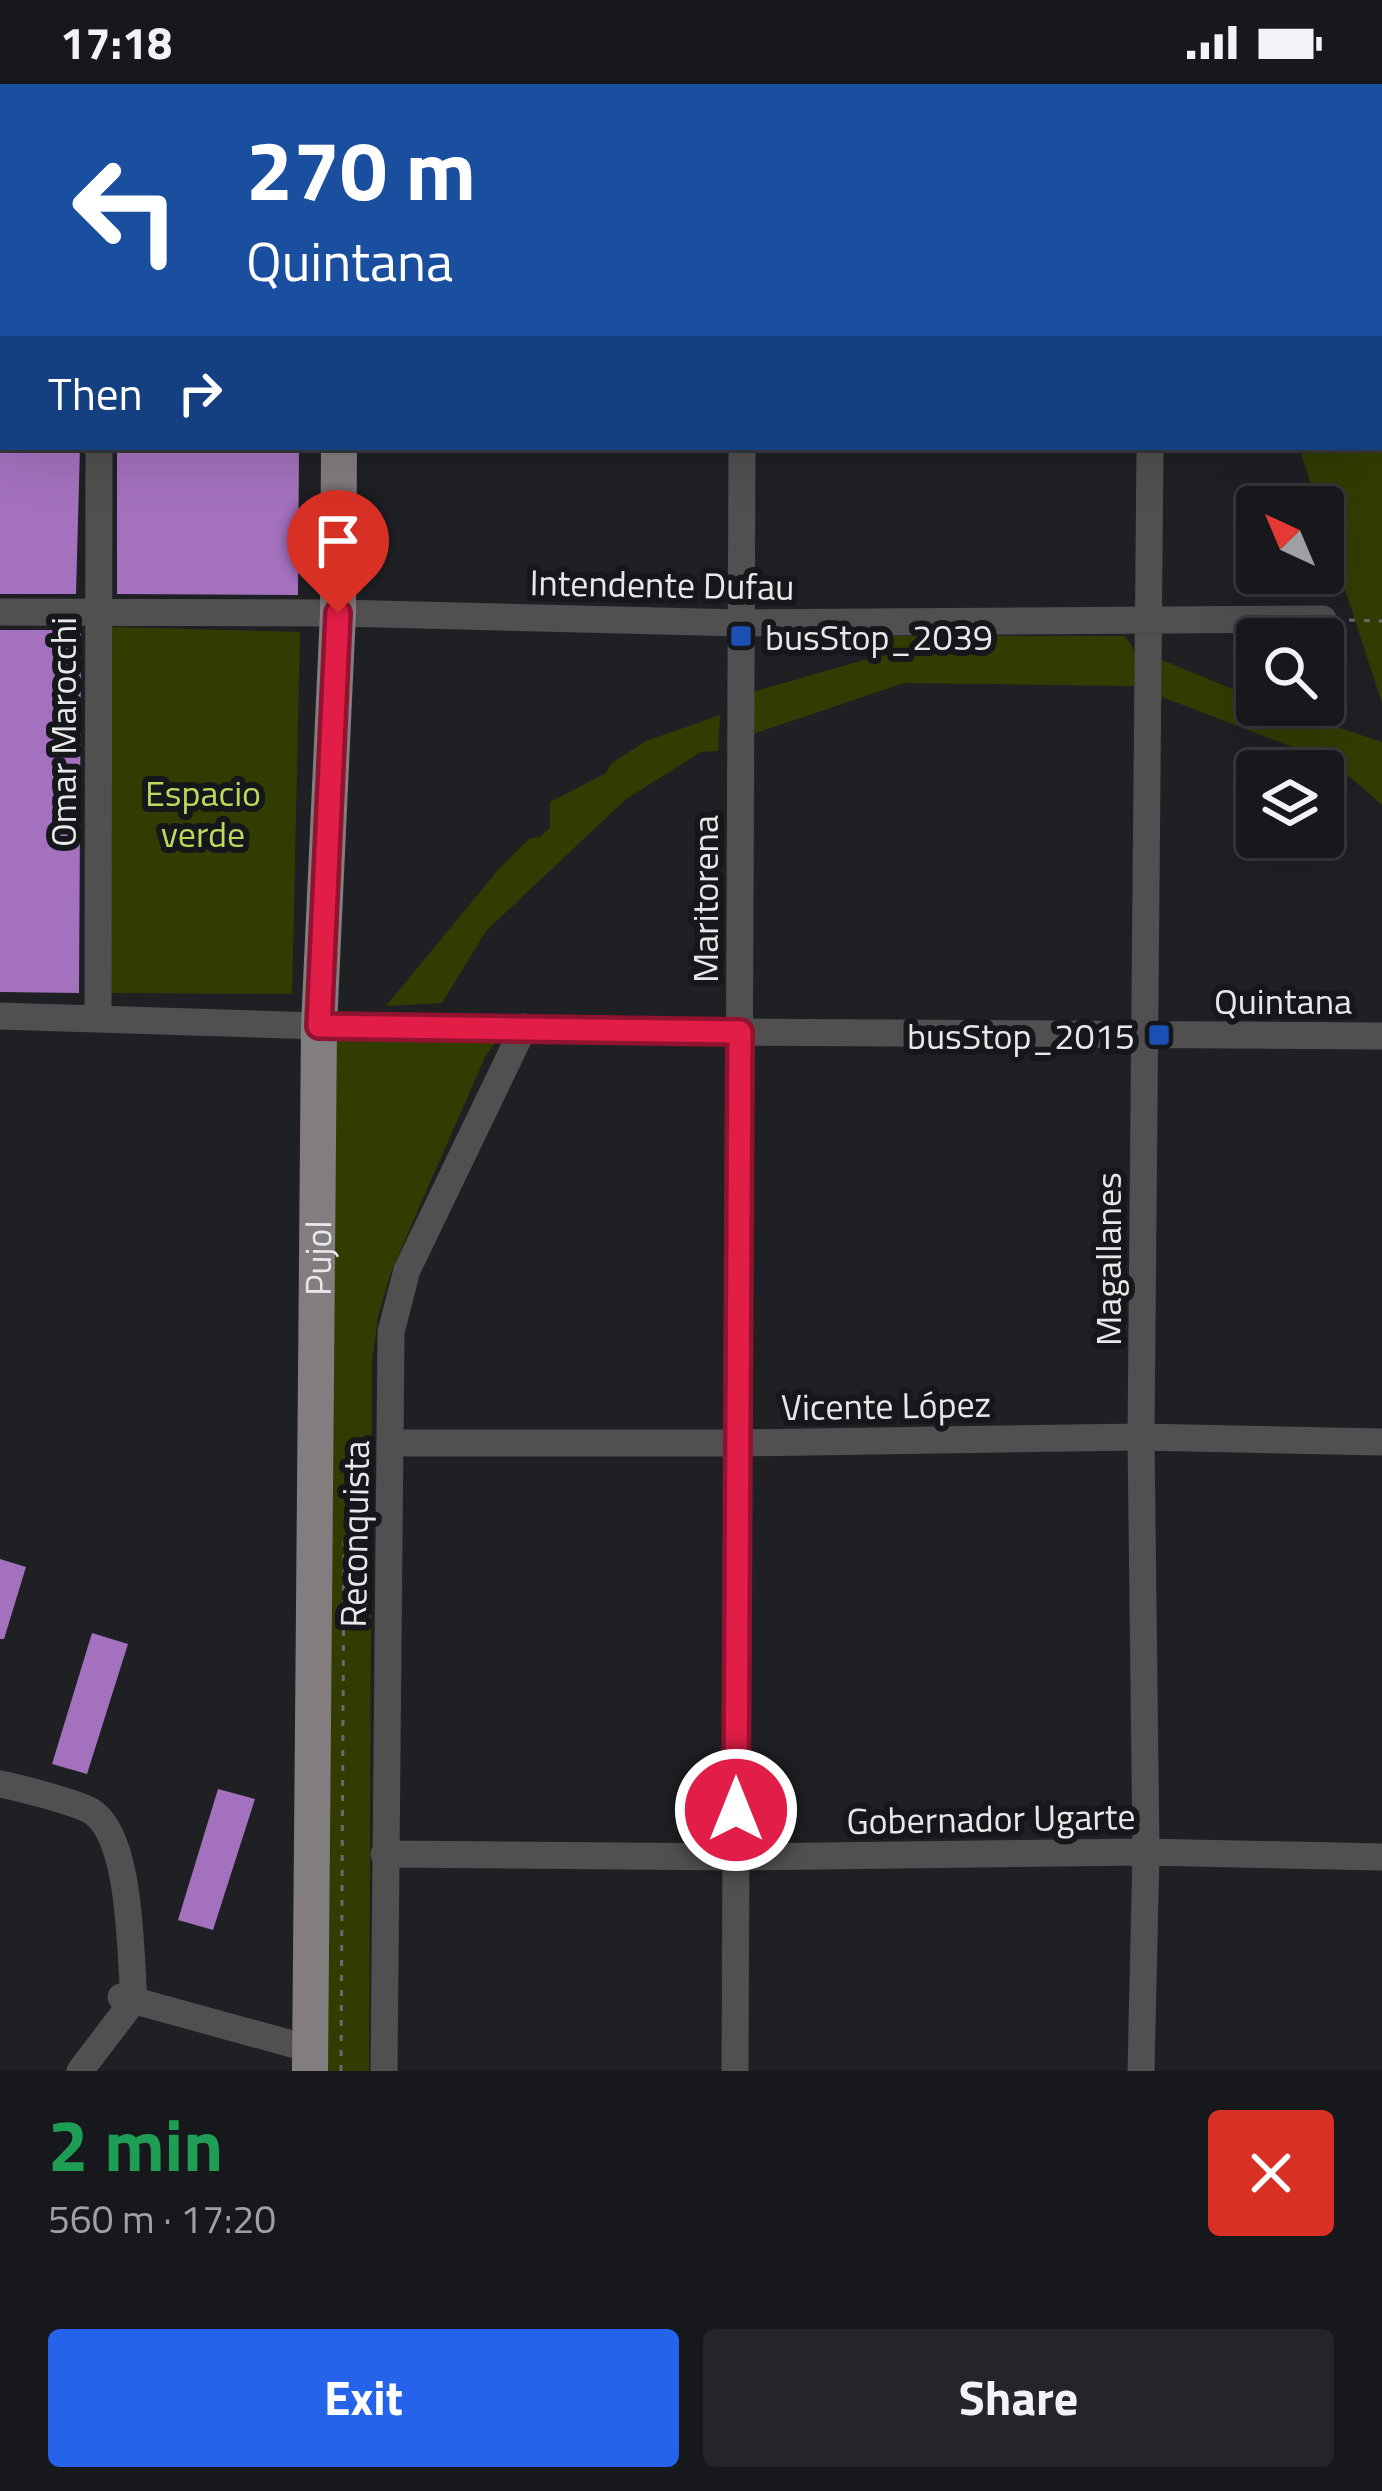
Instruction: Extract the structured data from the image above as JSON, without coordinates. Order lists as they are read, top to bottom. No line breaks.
{"streets":{"main road":["Pujol"],"street":["Intendente Dufau","Omar Marocchi","Maritorena","Quintana","Magallanes","Vicente López","Reconquista","Gobernador Ugarte"]},"crossings":[["Intendente Dufau","Omar Marocchi"],["Intendente Dufau","Maritorena"],["Intendente Dufau","Pujol"],["Intendente Dufau","Magallanes"],["Omar Marocchi","Quintana"],["Maritorena","Quintana"],["Maritorena","Vicente López"],["Maritorena","Gobernador Ugarte"],["Quintana","Pujol"],["Quintana","Magallanes"],["Quintana","Reconquista"],["Magallanes","Vicente López"],["Magallanes","Gobernador Ugarte"],["Vicente López","Reconquista"],["Reconquista","Gobernador Ugarte"]],"parks":["Espacio verde"],"places":{"transit":["busStop_2039","busStop_2015"]},"north":"top left","page":{"status":"17:18","turn":["270 m","Quintana"],"then":"Then","heading":["2 min","560 m · 17:20"],"buttons":["Exit","Share"]}}
